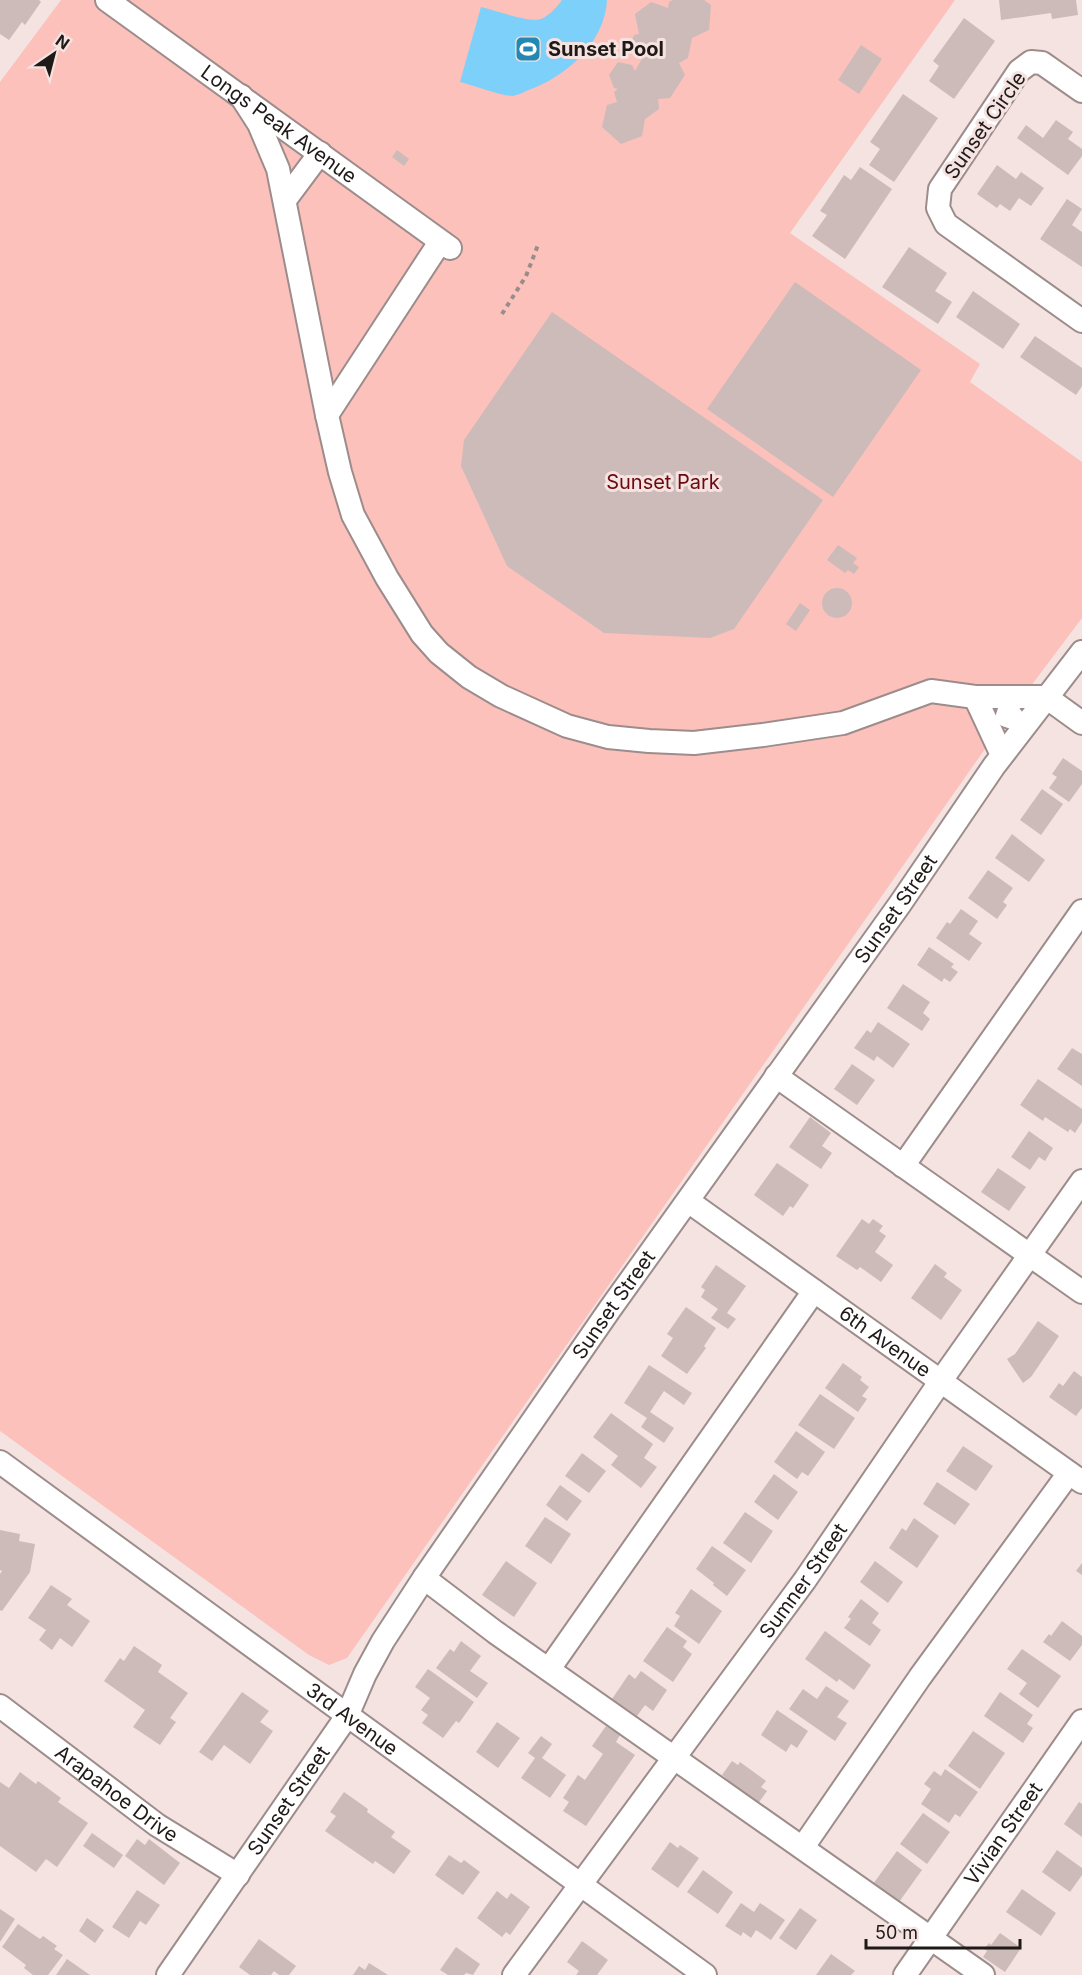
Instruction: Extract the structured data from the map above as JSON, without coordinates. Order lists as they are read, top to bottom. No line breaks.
{"streets":{"street":["Longs Peak Avenue","Sunset Circle","Sunset Street","6th Avenue","Sumner Street","3rd Avenue","Arapahoe Drive","Vivian Street"]},"crossings":[["Sunset Street","6th Avenue"],["Sunset Street","3rd Avenue"],["Sunset Street","Arapahoe Drive"],["6th Avenue","Sumner Street"],["Sumner Street","3rd Avenue"]],"parks":["Sunset Park"],"places":{"sports":["Sunset Pool"]},"scale_bar":"50 m","north":"top right"}
